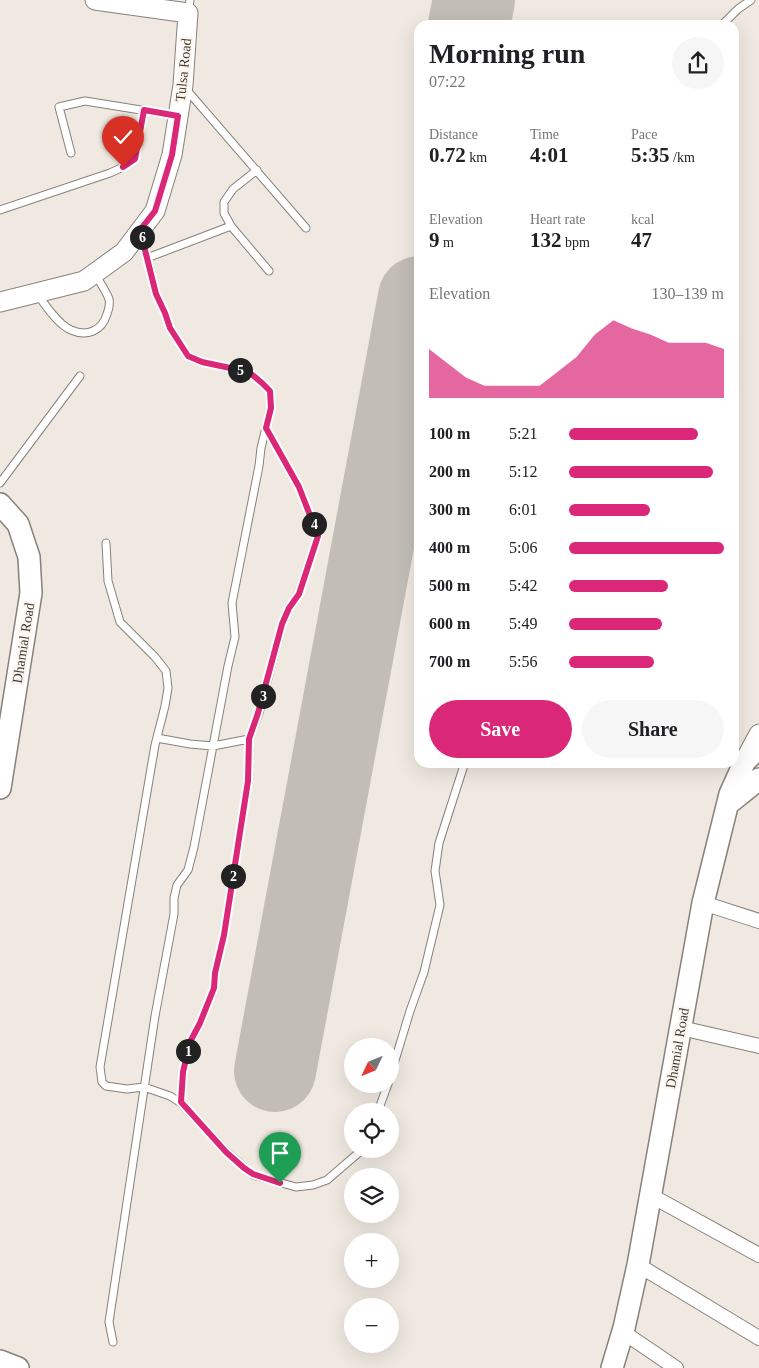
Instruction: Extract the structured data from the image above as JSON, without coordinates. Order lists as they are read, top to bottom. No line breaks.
{"streets":{"main road":["Dhamial Road"],"street":["Tulsa Road"]},"north":"bottom left","page":{"heading":["Morning run","07:22"],"stats":[["Distance","0.72 km"],["Time","4:01"],["Pace","5:35 /km"],["Elevation","9 m"],["Heart rate","132 bpm"],["kcal","47"]],"pins":["6","5","4","3","2","1"],"chart":["Elevation","130–139 m"],"list":[{"name":"100 m","note":"5:21"},{"name":"200 m","note":"5:12"},{"name":"300 m","note":"6:01"},{"name":"400 m","note":"5:06"},{"name":"500 m","note":"5:42"},{"name":"600 m","note":"5:49"},{"name":"700 m","note":"5:56"}],"buttons":["Save","Share"],"map_buttons":["+","−"]}}
